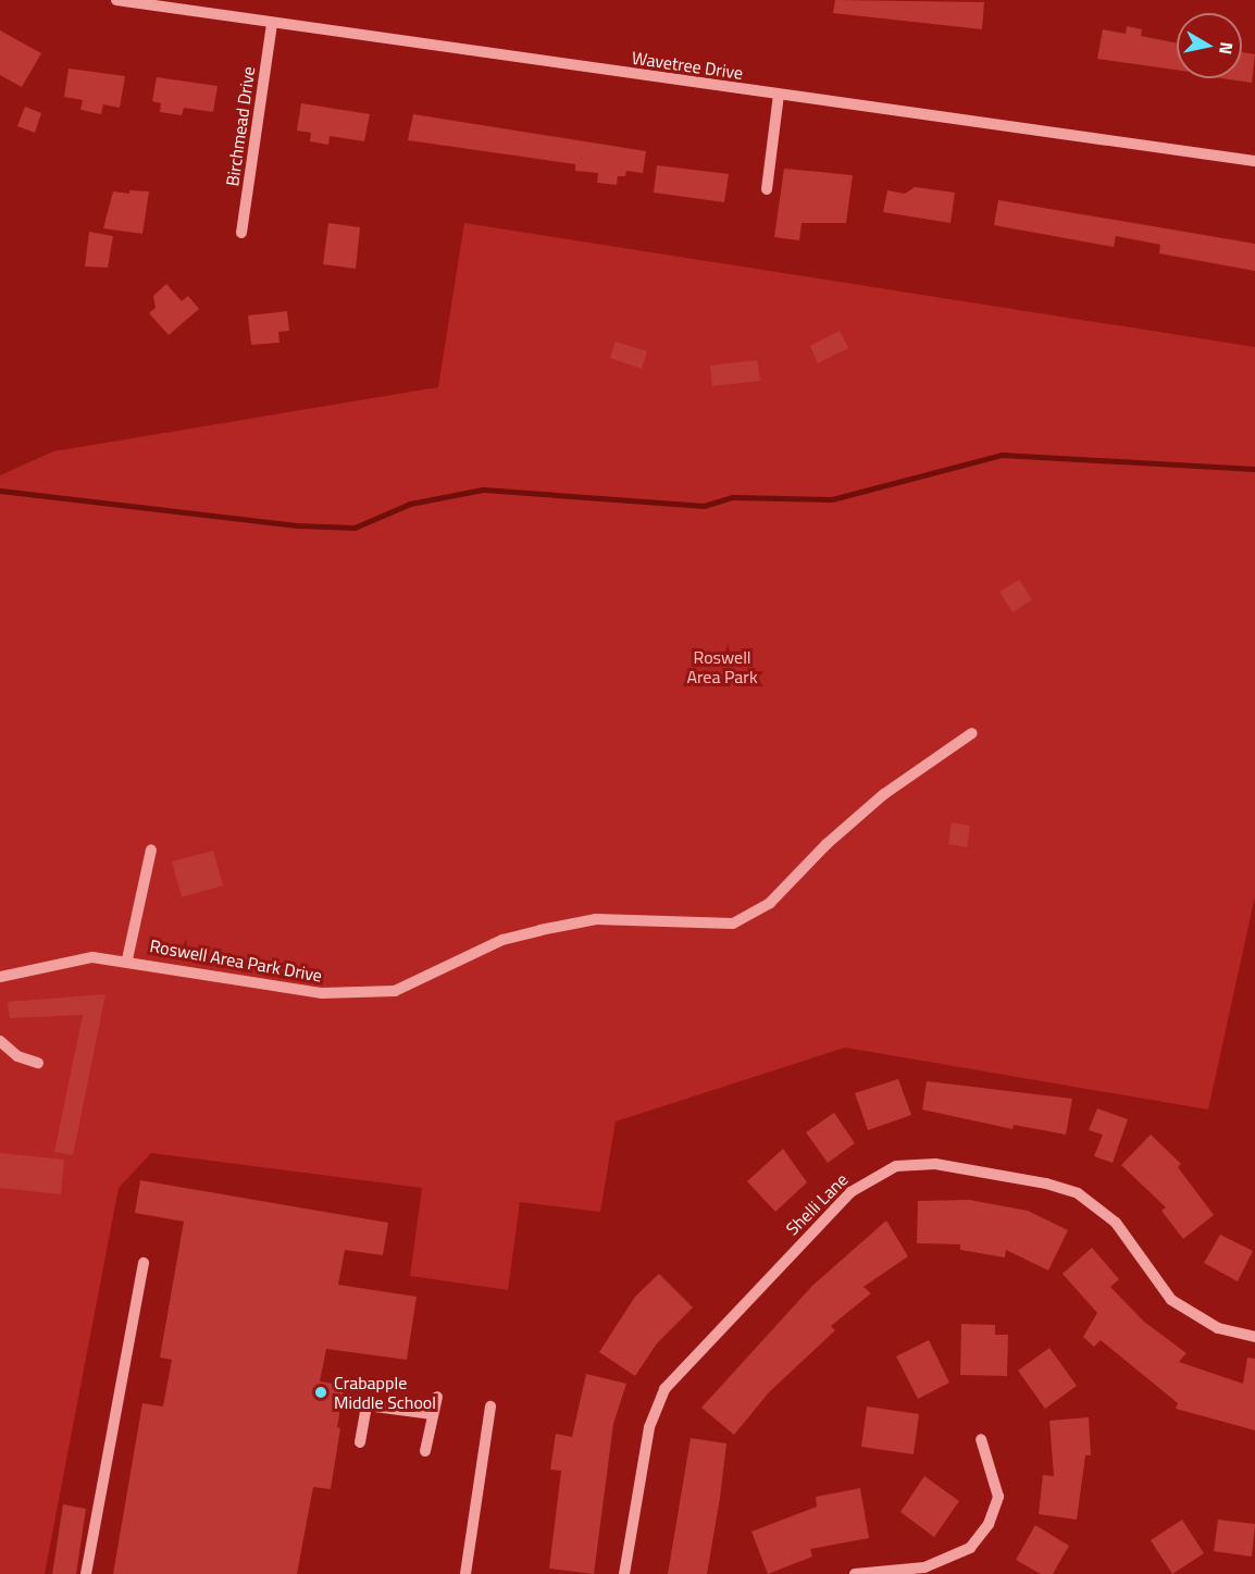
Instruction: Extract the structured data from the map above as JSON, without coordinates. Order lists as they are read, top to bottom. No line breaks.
{"streets":{"street":["Wavetree Drive","Birchmead Drive","Roswell Area Park Drive","Shelli Lane"]},"crossings":[["Wavetree Drive","Birchmead Drive"]],"parks":["Roswell Area Park"],"places":["Crabapple Middle School"],"north":"right"}
